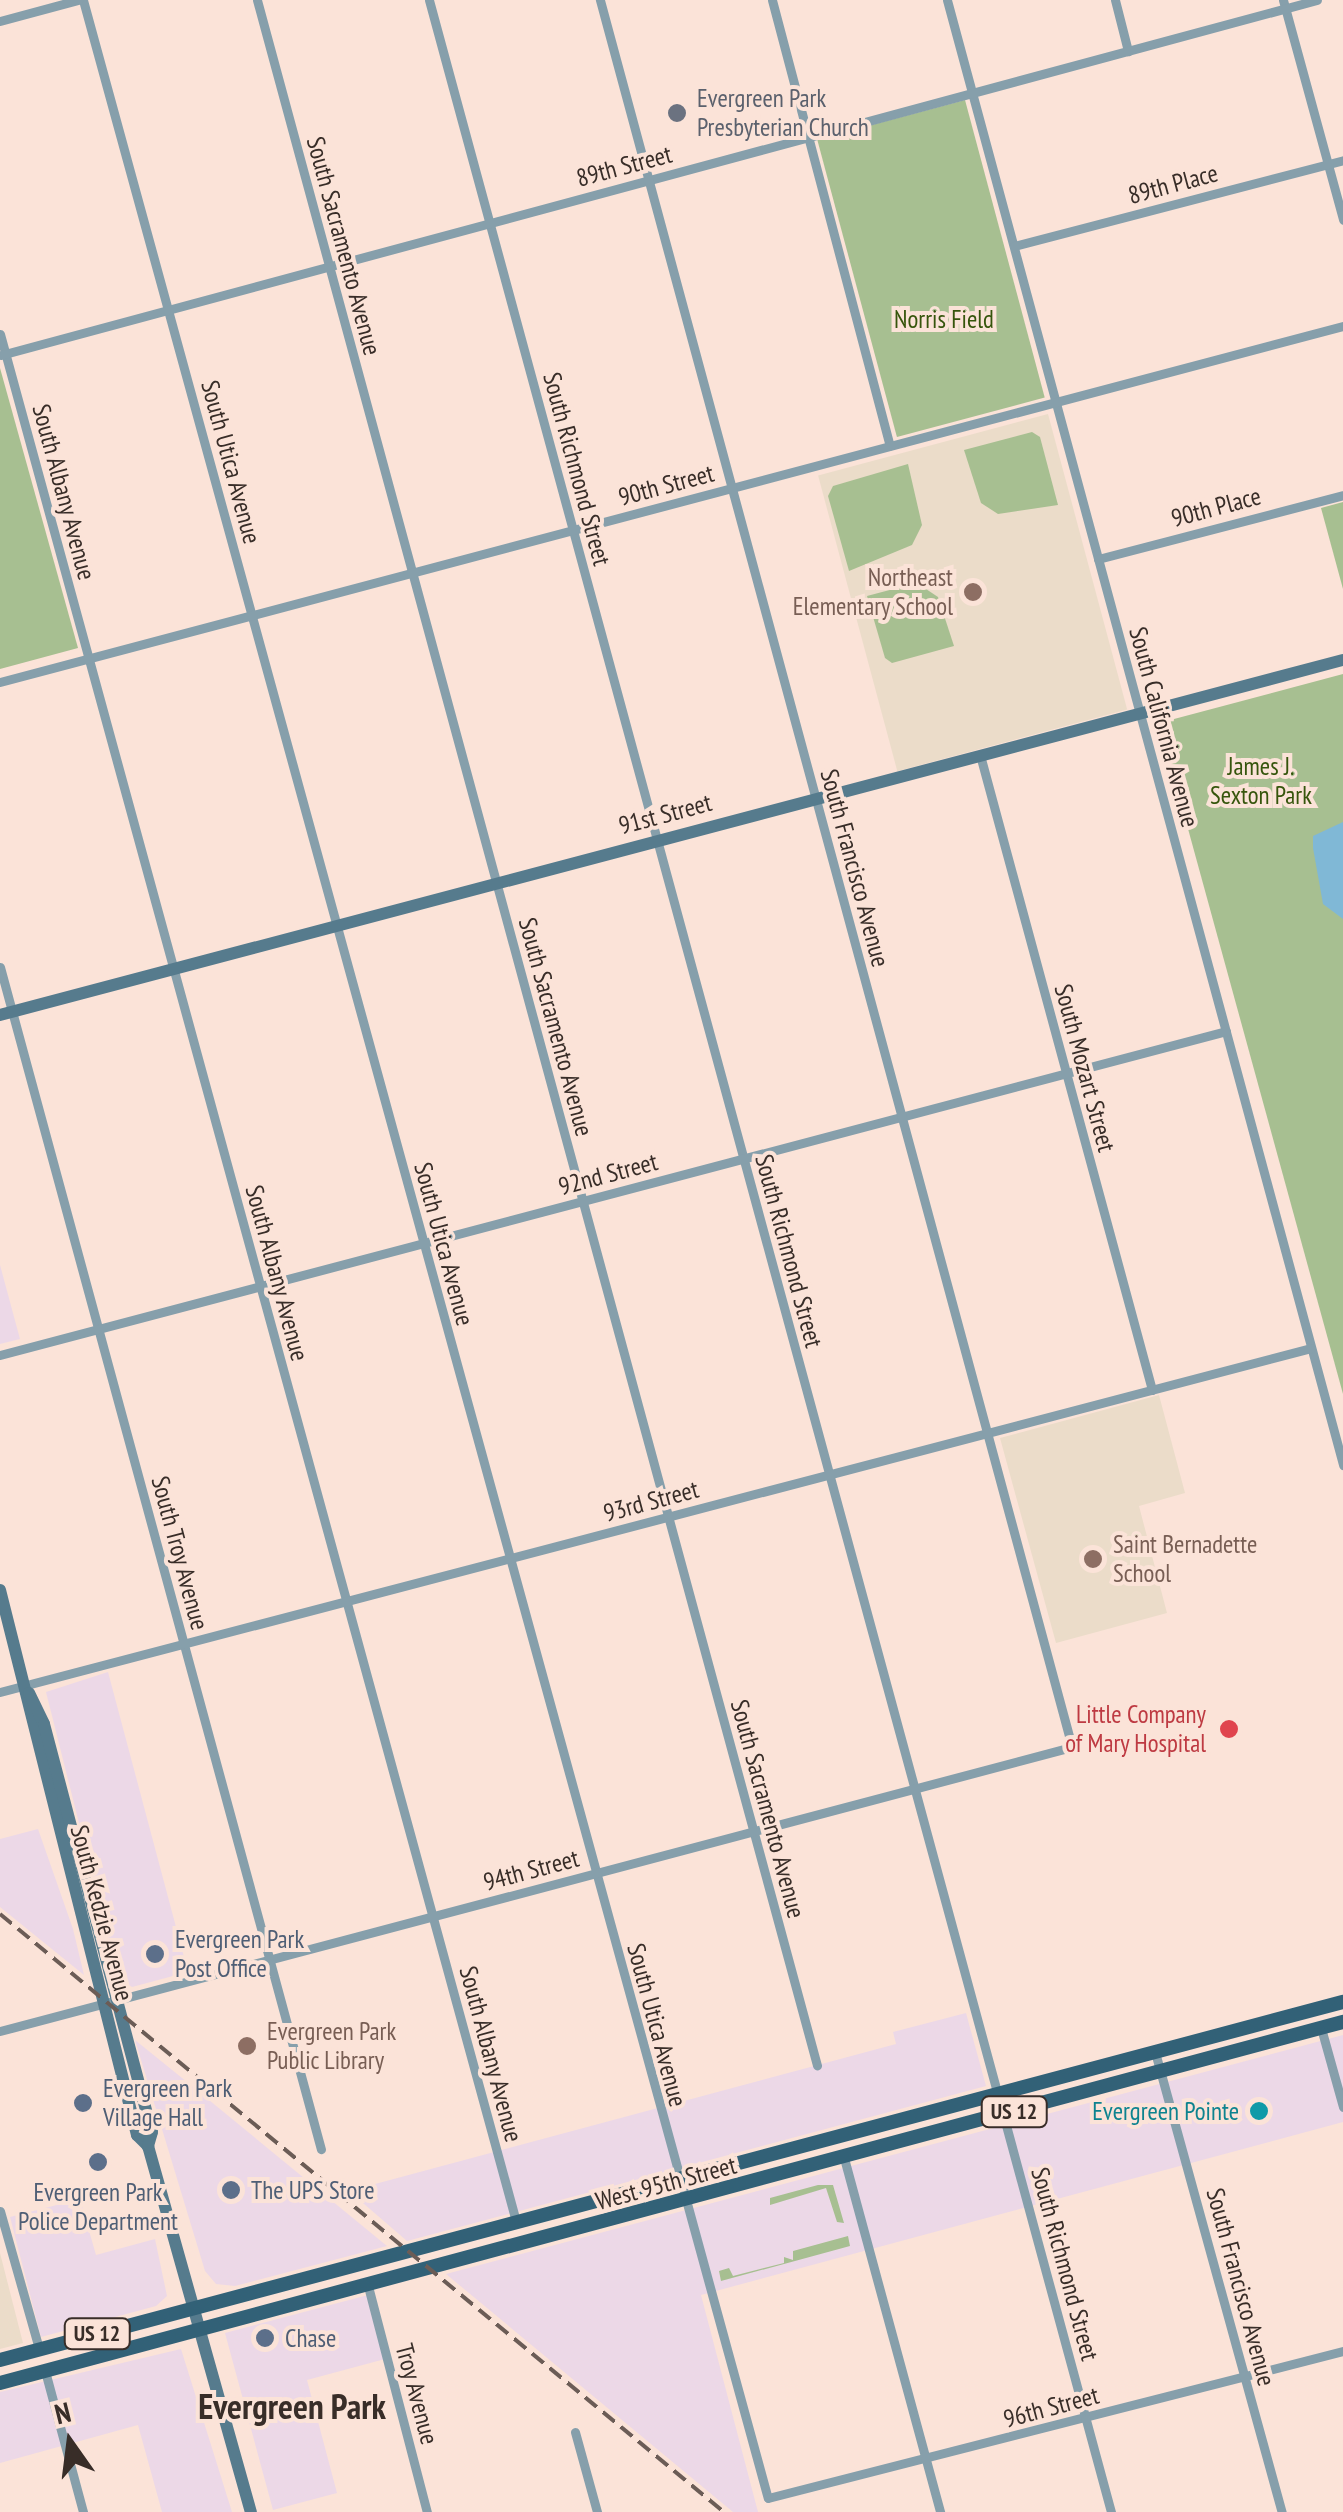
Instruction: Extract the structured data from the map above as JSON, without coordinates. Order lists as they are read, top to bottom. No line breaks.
{"streets":{"main road":["US 12","West 95th Street"],"street":["89th Street","89th Place","South Sacramento Avenue","South Utica Avenue","South Richmond Street","90th Street","South Albany Avenue","90th Place","South California Avenue","91st Street","South Francisco Avenue","South Mozart Street","92nd Street","93rd Street","South Troy Avenue","94th Street","South Kedzie Avenue","Troy Avenue","96th Street"]},"crossings":[["89th Street","South Sacramento Avenue"],["89th Street","South Utica Avenue"],["89th Street","South Richmond Street"],["89th Street","South Albany Avenue"],["89th Street","South California Avenue"],["89th Street","South Francisco Avenue"],["89th Place","South California Avenue"],["South Sacramento Avenue","90th Street"],["South Sacramento Avenue","91st Street"],["South Sacramento Avenue","92nd Street"],["South Sacramento Avenue","93rd Street"],["South Sacramento Avenue","94th Street"],["South Utica Avenue","90th Street"],["South Utica Avenue","91st Street"],["South Utica Avenue","92nd Street"],["South Utica Avenue","93rd Street"],["South Utica Avenue","94th Street"],["South Utica Avenue","West 95th Street"],["South Utica Avenue","96th Street"],["South Richmond Street","90th Street"],["South Richmond Street","91st Street"],["South Richmond Street","92nd Street"],["South Richmond Street","93rd Street"],["South Richmond Street","94th Street"],["South Richmond Street","West 95th Street"],["South Richmond Street","96th Street"],["90th Street","South Albany Avenue"],["90th Street","South California Avenue"],["90th Street","South Francisco Avenue"],["South Albany Avenue","91st Street"],["South Albany Avenue","92nd Street"],["South Albany Avenue","93rd Street"],["South Albany Avenue","94th Street"],["South Albany Avenue","West 95th Street"],["90th Place","South California Avenue"],["South California Avenue","91st Street"],["South California Avenue","92nd Street"],["South California Avenue","93rd Street"],["91st Street","South Francisco Avenue"],["91st Street","South Mozart Street"],["91st Street","South Troy Avenue"],["South Francisco Avenue","92nd Street"],["South Francisco Avenue","93rd Street"],["South Francisco Avenue","94th Street"],["South Francisco Avenue","West 95th Street"],["South Francisco Avenue","96th Street"],["South Mozart Street","92nd Street"],["South Mozart Street","93rd Street"],["92nd Street","South Troy Avenue"],["93rd Street","South Troy Avenue"],["93rd Street","South Kedzie Avenue"],["South Troy Avenue","94th Street"],["94th Street","South Kedzie Avenue"],["South Kedzie Avenue","West 95th Street"],["West 95th Street","Troy Avenue"]],"districts":["Evergreen Park"],"parks":["Norris Field","James J. Sexton Park"],"places":["Evergreen Park Presbyterian Church","Northeast Elementary School","Saint Bernadette School","Little Company of Mary Hospital","Evergreen Park Post Office","Evergreen Park Public Library","Evergreen Park Village Hall","Evergreen Pointe","Evergreen Park Police Department","The UPS Store","Chase"],"north":"top"}
